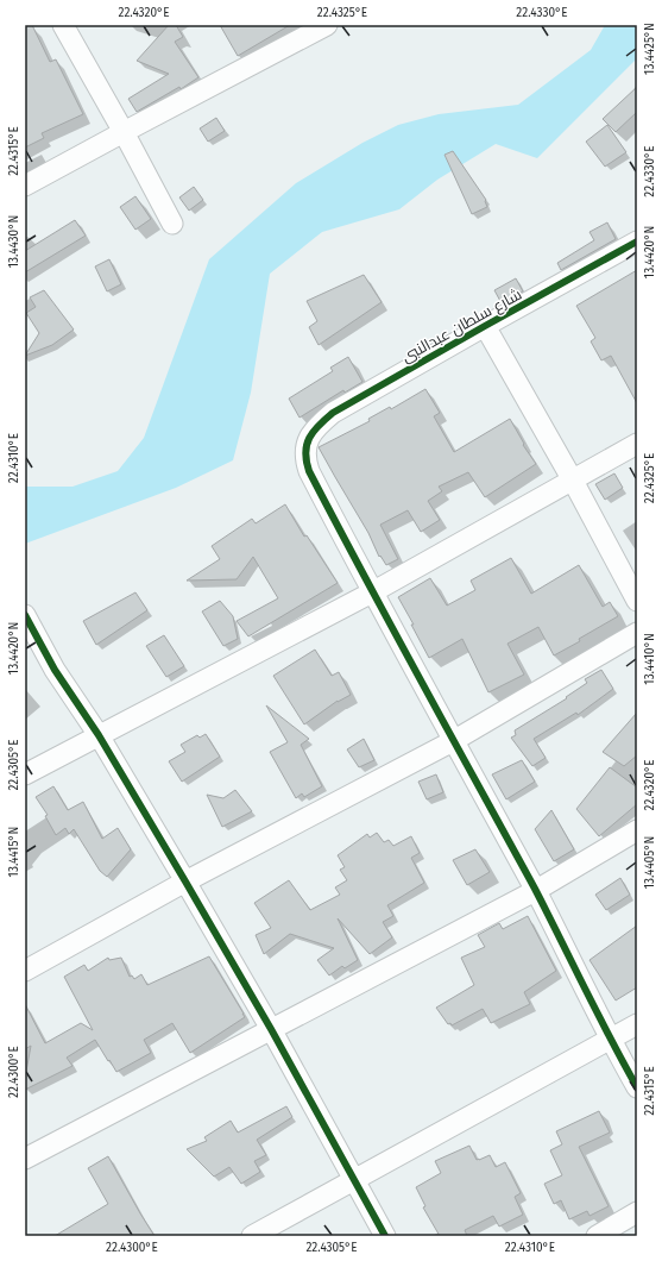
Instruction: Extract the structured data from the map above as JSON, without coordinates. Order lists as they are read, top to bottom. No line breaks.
{"streets":{"street":["شارع سلطان عبدالنبى"]},"coordinates":["22.4320°E","22.4325°E","22.4330°E","13.4425°N","22.4315°E","13.4430°N","13.4420°N","22.4310°E","13.4410°N","22.4305°E","13.4415°N","13.4405°N","22.4300°E"]}
